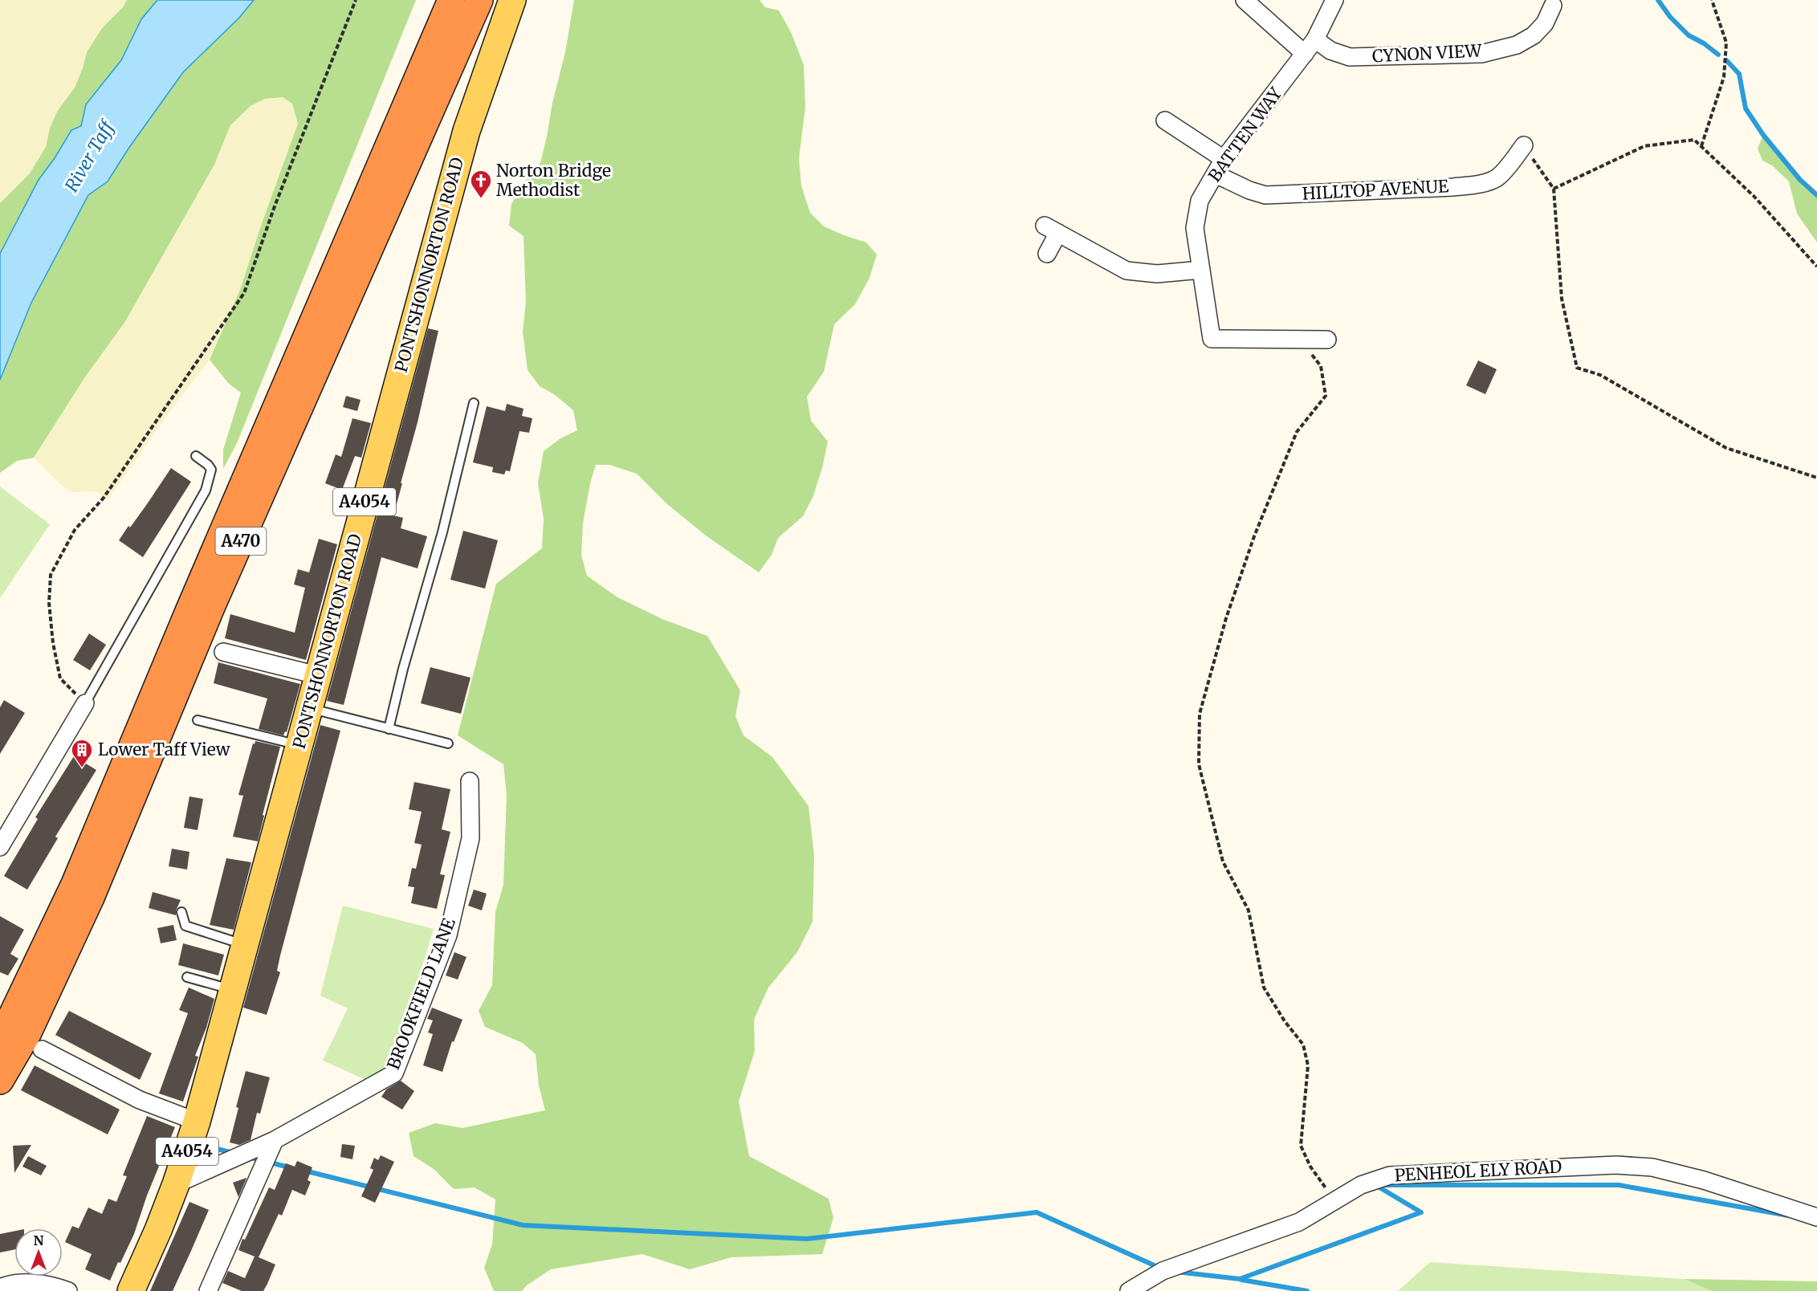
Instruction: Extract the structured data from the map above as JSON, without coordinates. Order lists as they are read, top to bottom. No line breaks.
{"streets":{"highway":["A470"],"main road":["PONTSHONNORTON ROAD","A4054"],"street":["CYNON VIEW","BATTEN WAY","HILLTOP AVENUE","BROOKFIELD LANE","PENHEOL ELY ROAD"]},"crossings":[["CYNON VIEW","BATTEN WAY"],["BATTEN WAY","HILLTOP AVENUE"],["PONTSHONNORTON ROAD","A4054"],["A4054","BROOKFIELD LANE"]],"water":["River Taff"],"places":{"church":["Norton Bridge Methodist"],"building":["Lower Taff View"]},"north":"top"}
